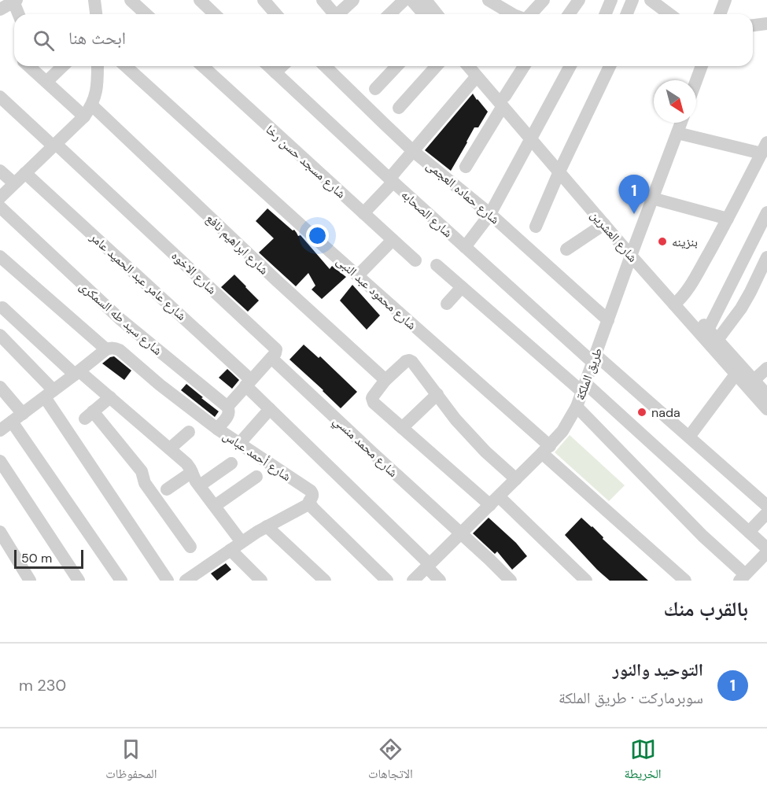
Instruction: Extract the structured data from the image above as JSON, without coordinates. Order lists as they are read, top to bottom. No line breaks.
{"streets":{"street":["شارع مسجد حسن رخا","شارع حماده العجمى","شارع الصحابه","شارع العشرين","شارع ابراهيم نافع","شارع الاخوه","شارع عامر عبد الحميد عامر","شارع محمود عبد النبى","شارع سيد طه السمكرى","طريق الملكة","شارع محمد منسي","شارع أحمد عباس"]},"crossings":[["شارع حماده العجمى","طريق الملكة"],["شارع الصحابه","طريق الملكة"],["شارع العشرين","طريق الملكة"],["شارع الاخوه","شارع محمد منسي"],["شارع عامر عبد الحميد عامر","طريق الملكة"],["شارع محمود عبد النبى","طريق الملكة"],["طريق الملكة","شارع محمد منسي"]],"places":["بنزينه","nada"],"scale_bar":"50 m","north":"bottom right","page":{"search":"ابحث هنا","pins":"1","scale":"50 m","heading":"بالقرب منك","list":[{"mark":"1","name":"التوحيد والنور","note":"سوبرماركت · طريق الملكة","value":"230 m"}],"nav":["الخريطة","الاتجاهات","المحفوظات"]}}
